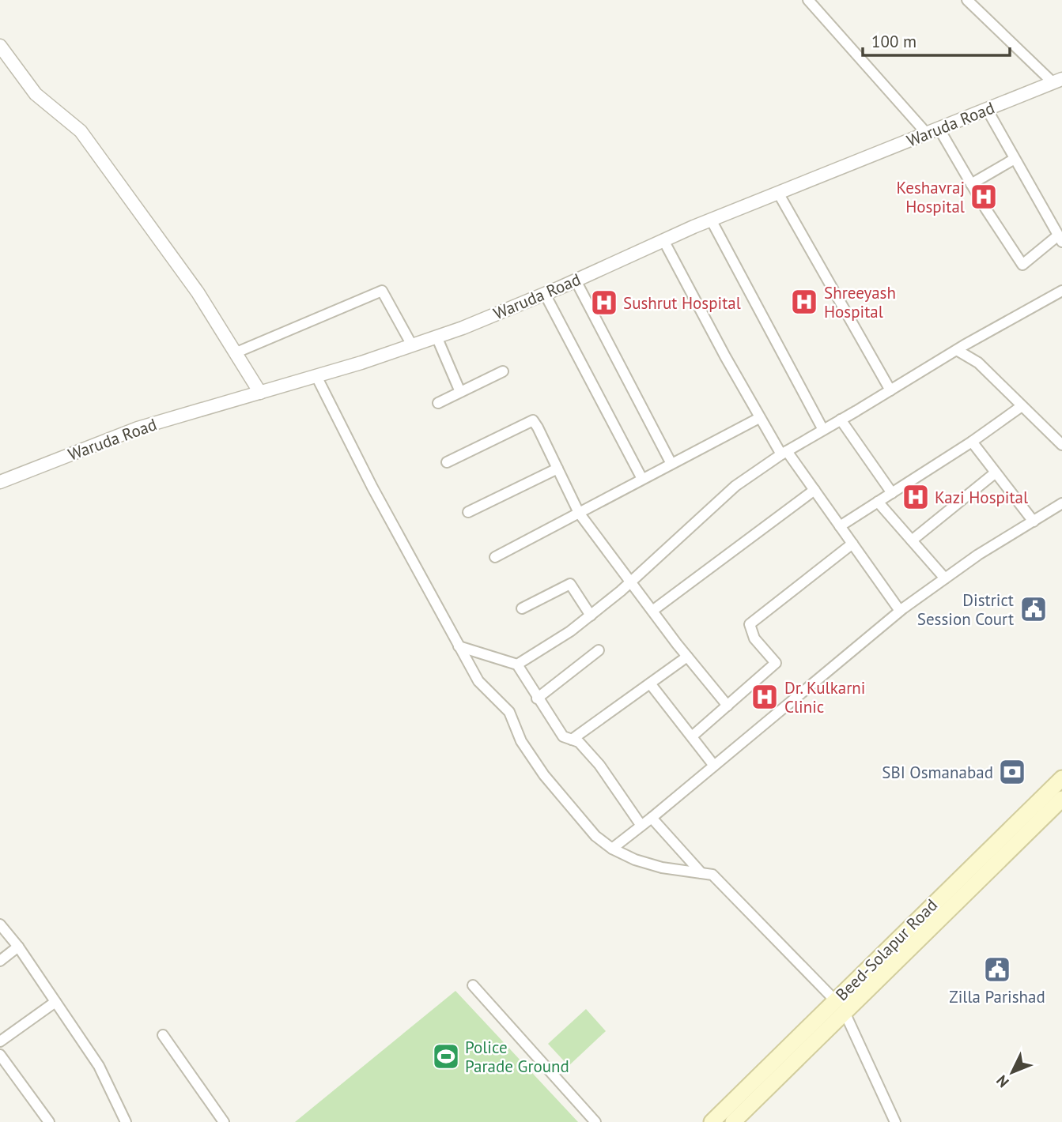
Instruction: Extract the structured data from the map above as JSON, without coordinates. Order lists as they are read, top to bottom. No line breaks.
{"streets":{"main road":["Beed-Solapur Road"],"street":["Waruda Road"]},"places":{"hospital":["Keshavraj Hospital","Shreeyash Hospital","Sushrut Hospital","Kazi Hospital","Dr. Kulkarni Clinic"],"public building":["District Session Court","Zilla Parishad"],"bank":["SBI Osmanabad"],"sports":["Police Parade Ground"]},"scale_bar":"100 m","north":"bottom left"}
